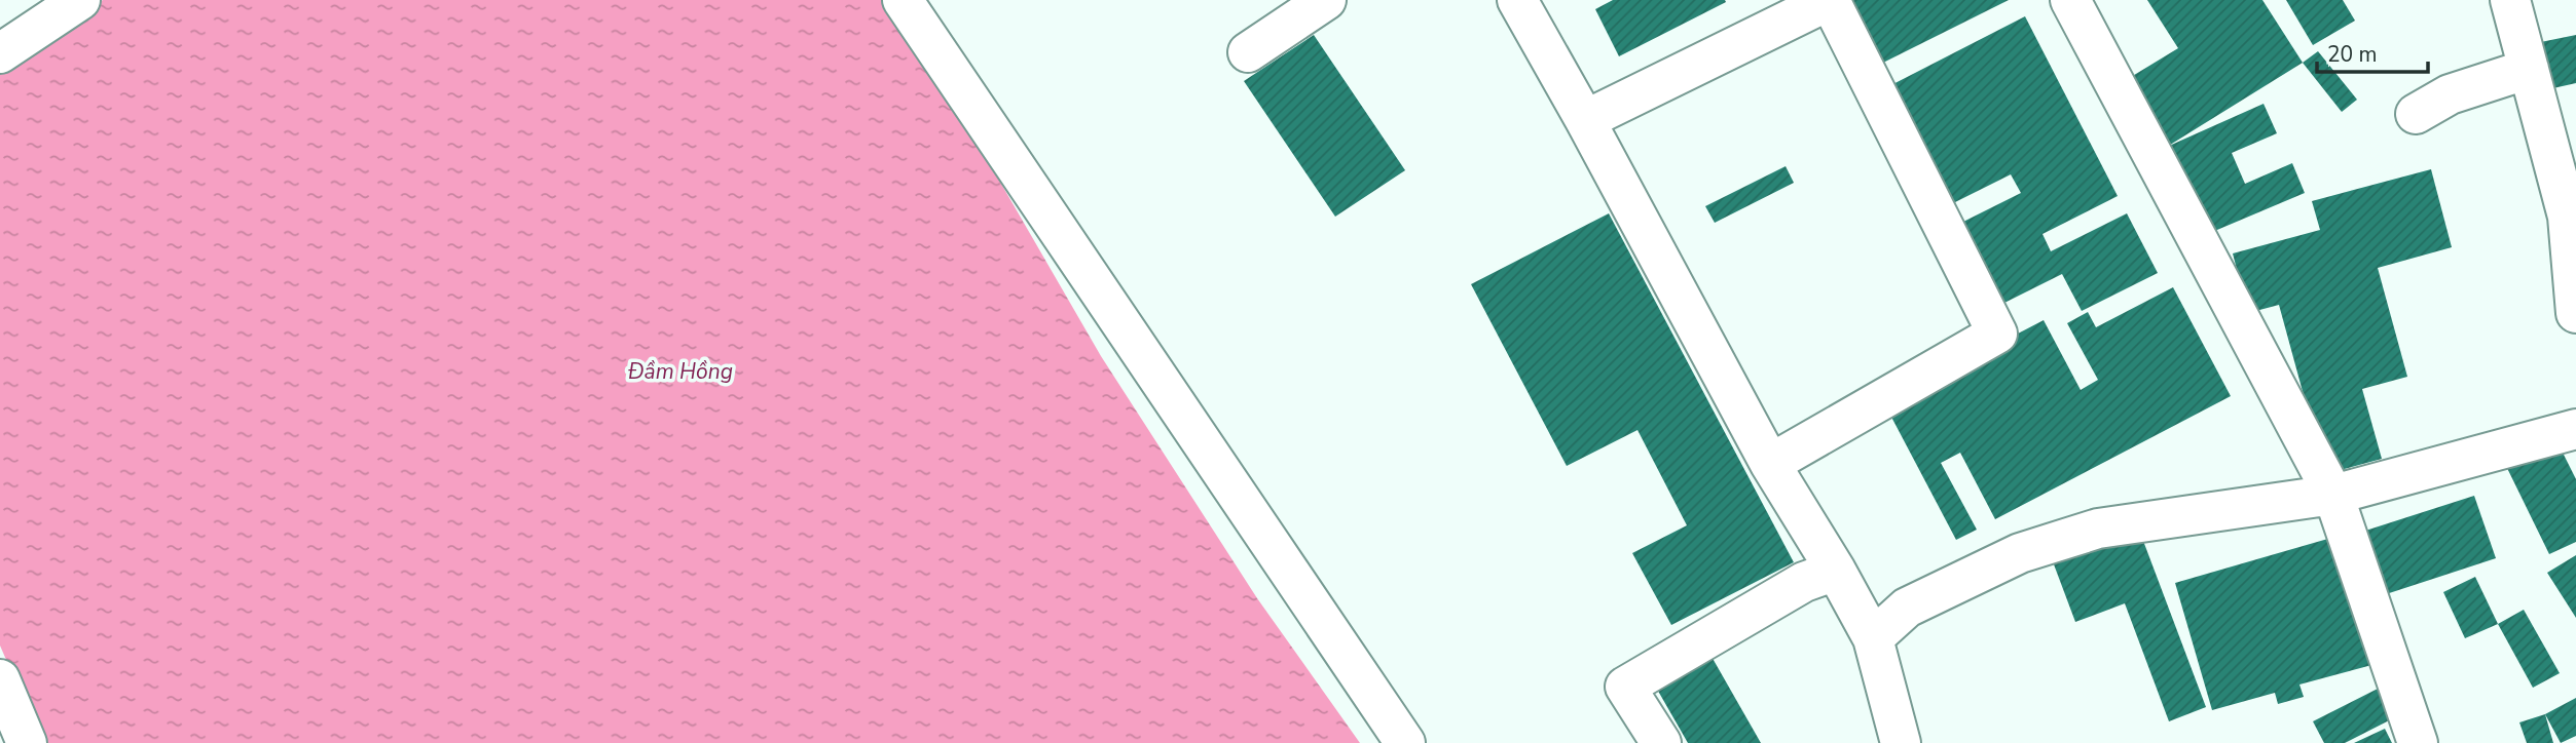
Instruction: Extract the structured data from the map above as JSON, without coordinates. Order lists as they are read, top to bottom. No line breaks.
{"water":["Đầm Hồng"],"scale_bar":"20 m"}
